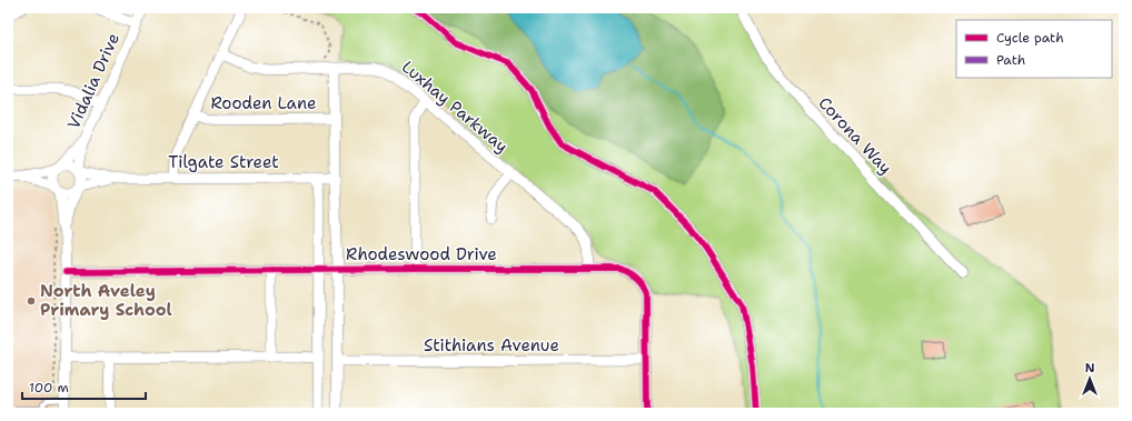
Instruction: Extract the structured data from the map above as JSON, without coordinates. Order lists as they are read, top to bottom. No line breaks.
{"streets":{"street":["Vidalia Drive","Rooden Lane","Luxhay Parkway","Corona Way","Tilgate Street","Rhodeswood Drive","Stithians Avenue"]},"crossings":[["Vidalia Drive","Tilgate Street"],["Luxhay Parkway","Rhodeswood Drive"],["Rhodeswood Drive","Stithians Avenue"]],"places":["North Aveley Primary School"],"legend":["Cycle path","Path"],"scale_bar":"100 m","north":"top"}
